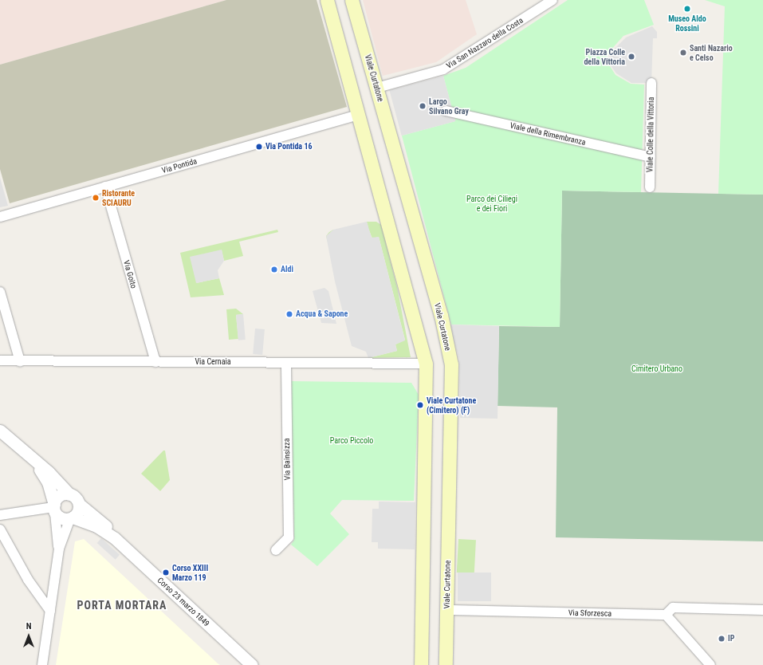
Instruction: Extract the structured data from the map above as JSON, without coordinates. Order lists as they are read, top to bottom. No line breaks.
{"streets":{"main road":["Viale Curtatone"],"street":["Via San Nazzaro della Costa","Viale della Rimembranza","Viale Colle della Vittoria","Via Pontida","Via Goito","Via Cernaia","Via Bainsizza","Corso 23 marzo 1849","Via Sforzesca"]},"crossings":[["Via San Nazzaro della Costa","Viale Curtatone"],["Viale Curtatone","Via Sforzesca"],["Viale della Rimembranza","Viale Colle della Vittoria"],["Via Pontida","Via Goito"],["Via Goito","Via Cernaia"],["Via Cernaia","Via Bainsizza"]],"districts":["PORTA MORTARA"],"parks":["Parco dei Ciliegi e dei Fiori","Cimitero Urbano","Parco Piccolo"],"places":["Museo Aldo Rossini","Santi Nazario e Celso","Piazza Colle della Vittoria","Largo Silvano Gray","Via Pontida 16","Ristorante SCIAURU","Aldi","Acqua & Sapone","Viale Curtatone (Cimitero) (F)","Corso XXIII Marzo 119","IP"],"north":"top"}
